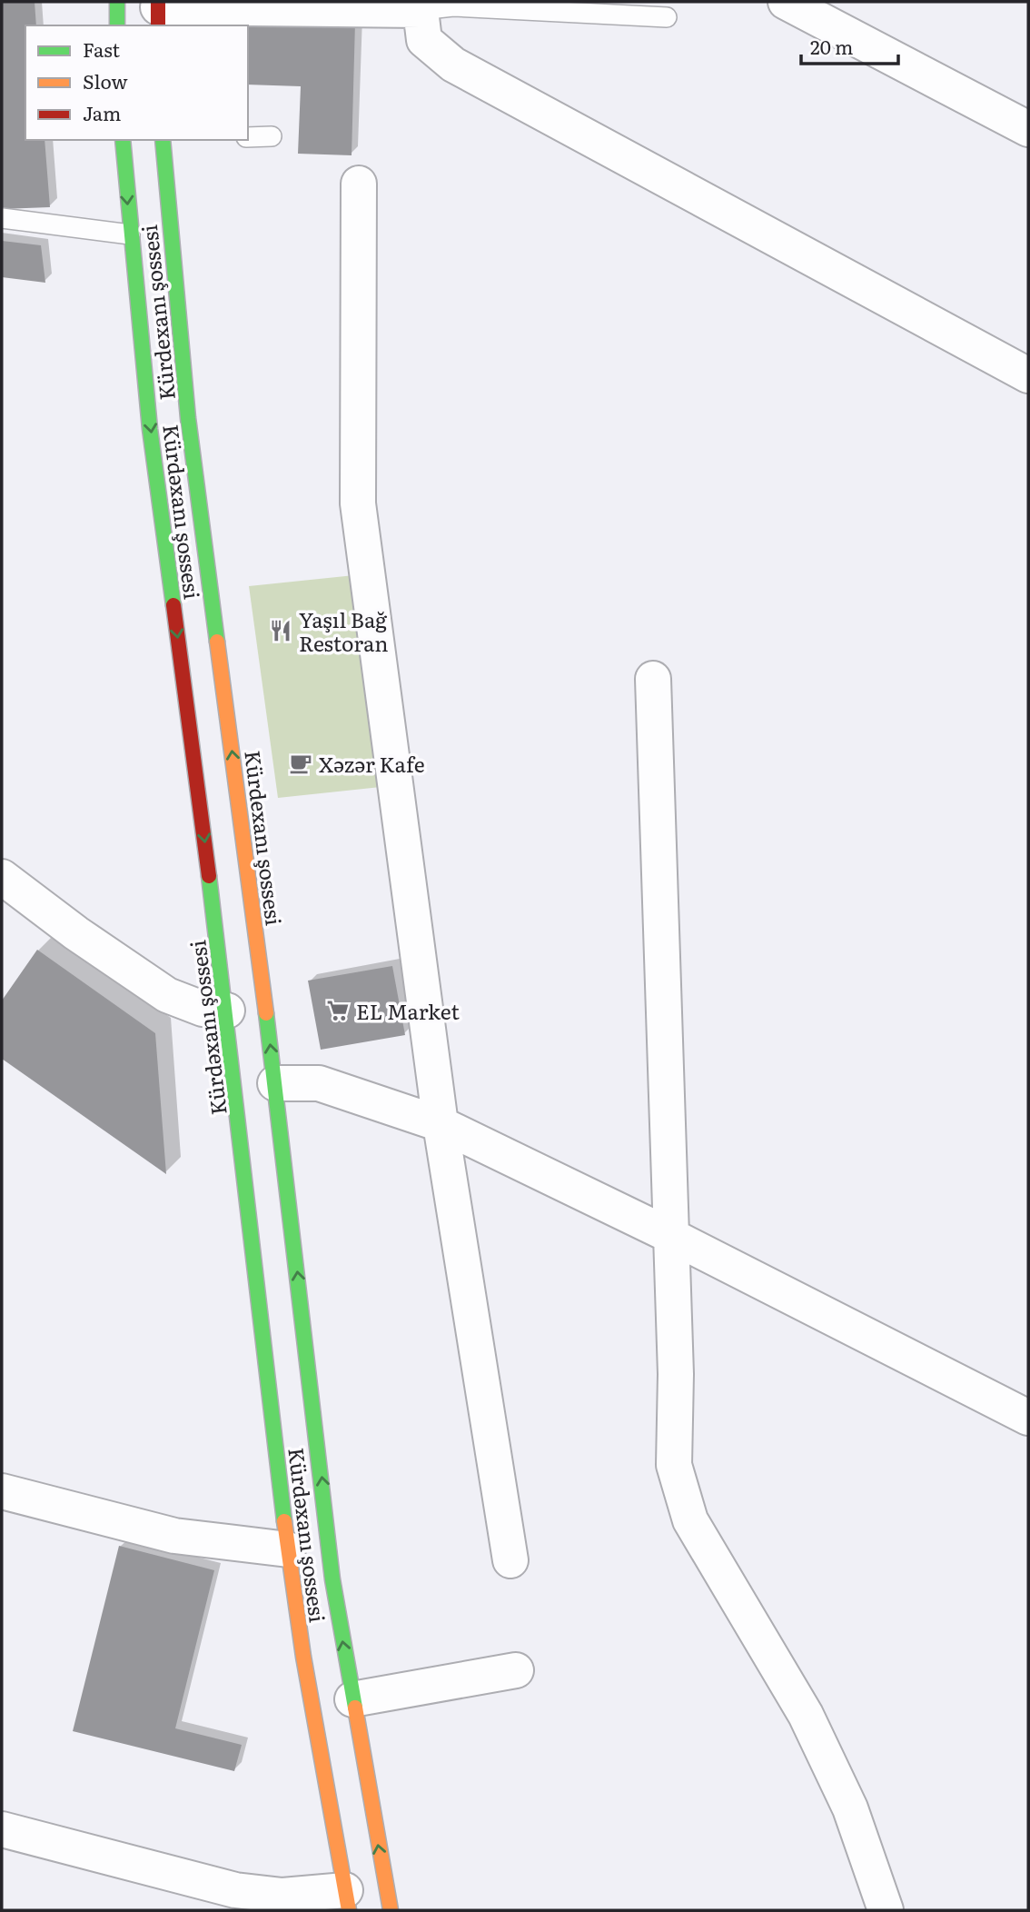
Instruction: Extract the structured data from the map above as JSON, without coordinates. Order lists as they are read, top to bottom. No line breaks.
{"streets":{"main road":["Kürdexanı şossesi","Kürdəxanı şossesi"]},"crossings":[["Kürdexanı şossesi","Kürdəxanı şossesi"]],"one_way":["Kürdexanı şossesi"],"places":{"restaurant":["Yaşıl Bağ Restoran"],"cafe":["Xəzər Kafe"],"supermarket":["EL Market"]},"legend":["Fast","Slow","Jam"],"scale_bar":"20 m"}
